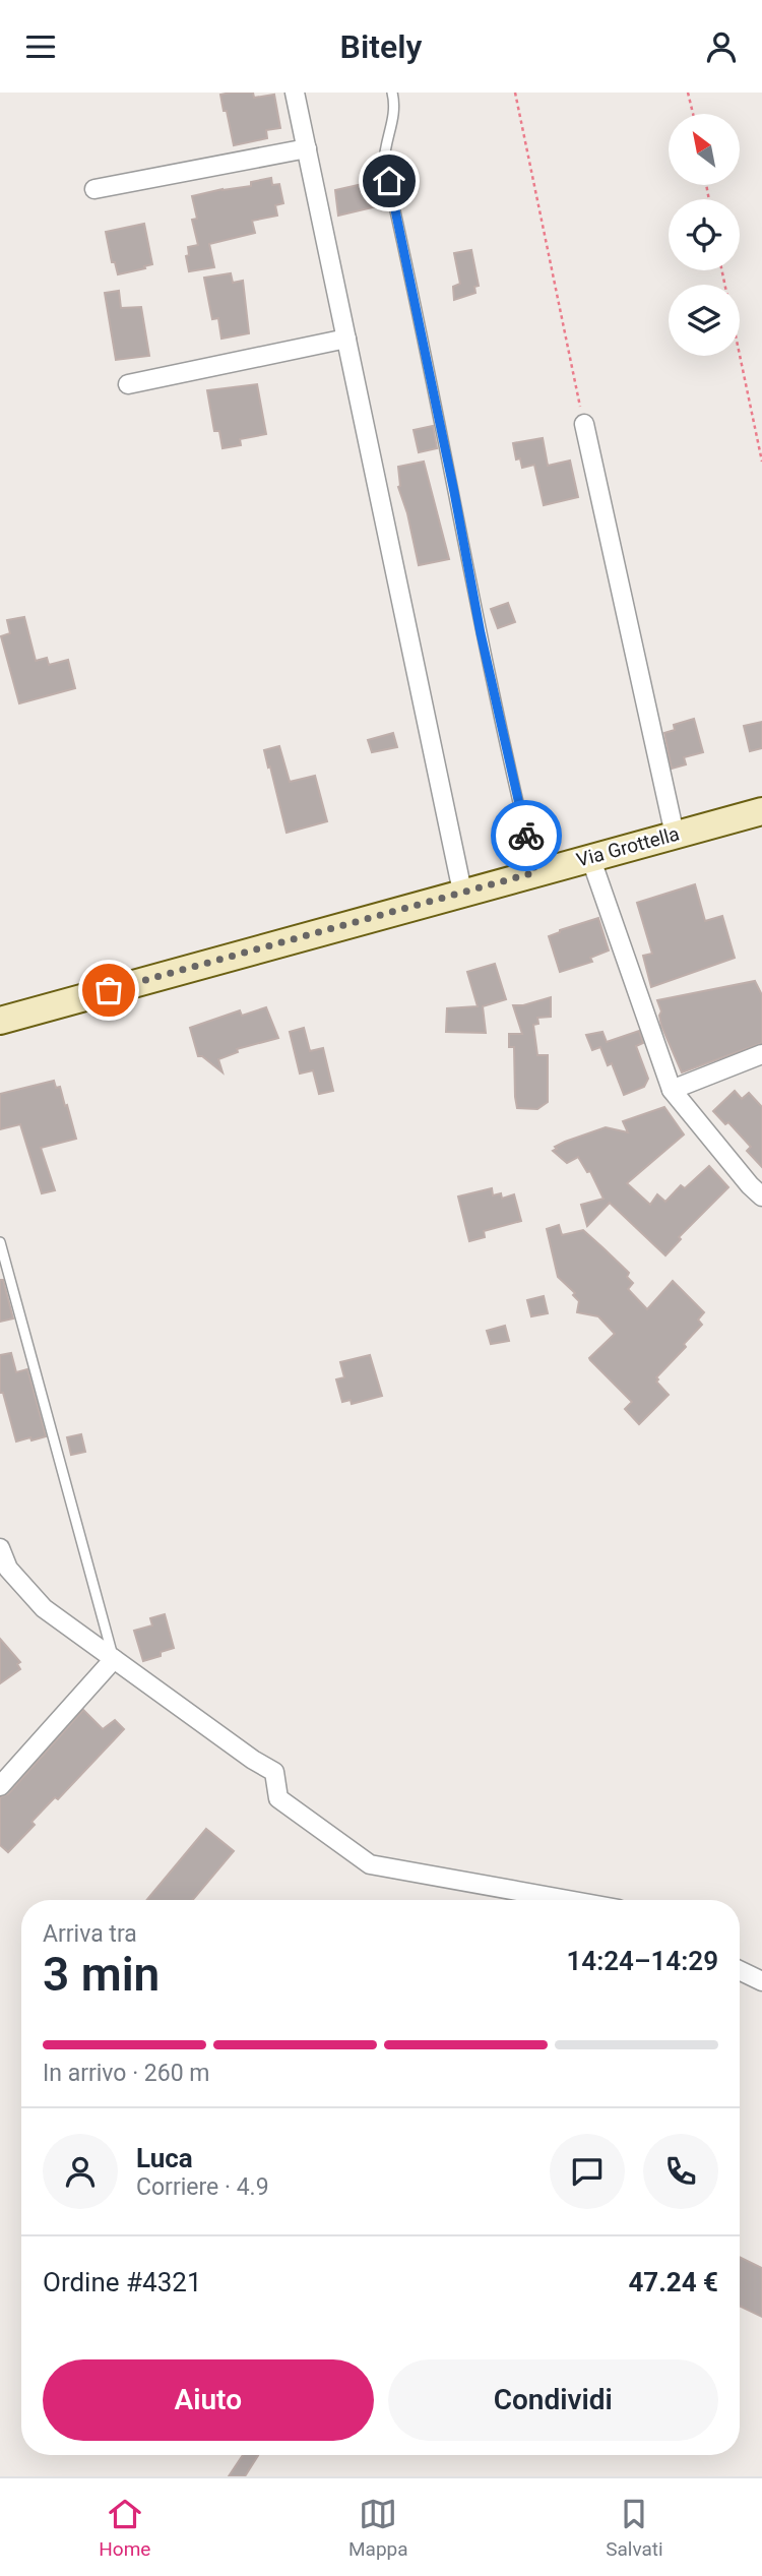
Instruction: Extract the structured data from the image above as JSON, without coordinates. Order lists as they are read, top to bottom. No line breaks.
{"streets":{"street":["Via Grottella"]},"north":"top left","page":{"header":"Bitely","heading":["3 min","Arriva tra","14:24–14:29"],"panel":["Luca","Corriere · 4.9","Ordine #4321","47.24 €"],"bar":"In arrivo · 260 m","buttons":["Aiuto","Condividi"],"tabs":["Home","Mappa","Salvati"]}}
